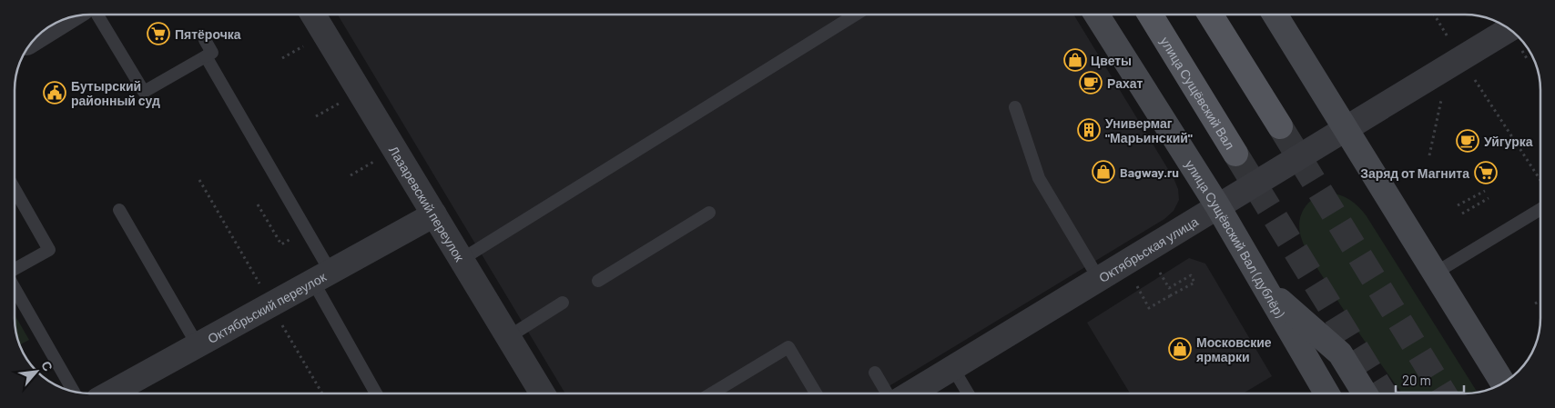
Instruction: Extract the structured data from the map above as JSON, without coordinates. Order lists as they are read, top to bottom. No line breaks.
{"streets":{"main road":["улица Сущёвский Вал","улица Сущёвский Вал (дублёр)"],"street":["Лазаревский переулок","Октябрьская улица","Октябрьский переулок"]},"crossings":[["Лазаревский переулок","Октябрьский переулок"],["улица Сущёвский Вал (дублёр)","Октябрьская улица"]],"places":{"supermarket":["Пятёрочка","Заряд от Магнита"],"shop":["Цветы","Bagway.ru","Московские ярмарки"],"cafe":["Рахат","Уйгурка"],"public building":["Бутырский районный суд"],"building":["Универмаг \"Марьинский\""]},"scale_bar":"20 m","north":"top right"}
